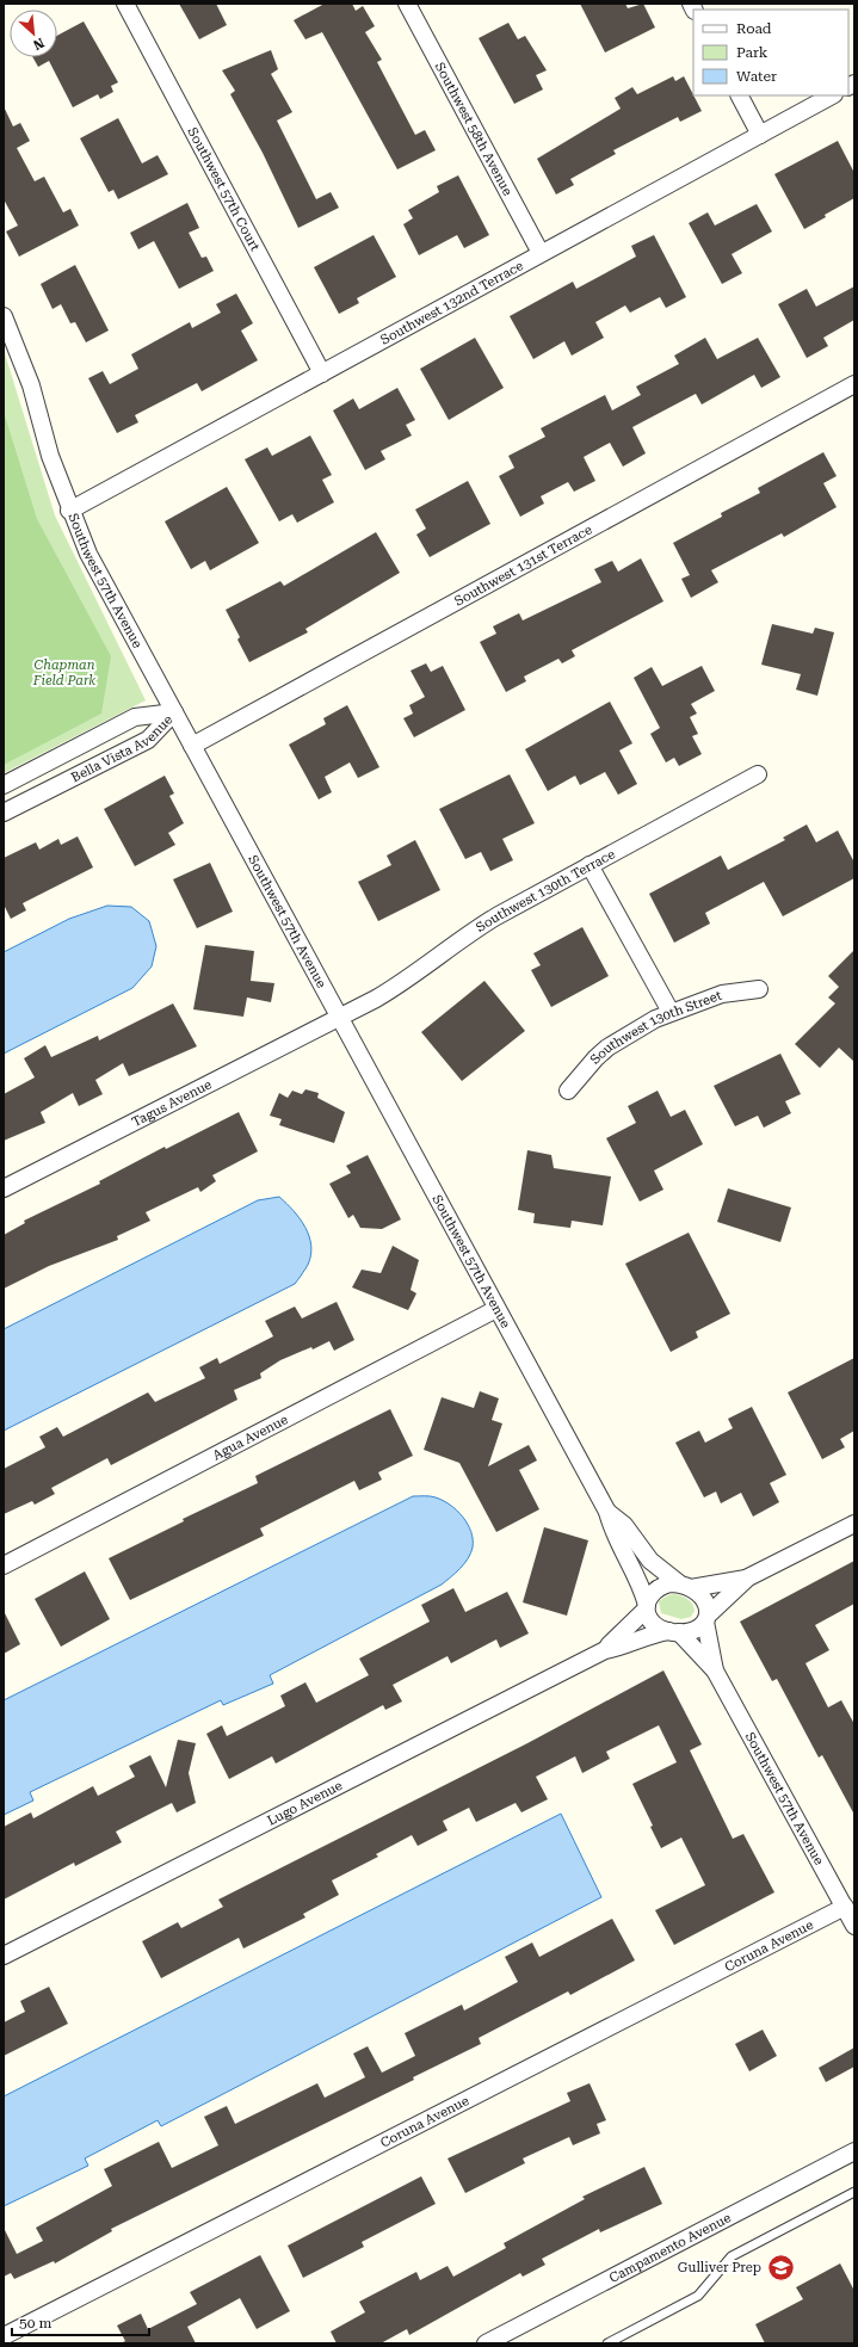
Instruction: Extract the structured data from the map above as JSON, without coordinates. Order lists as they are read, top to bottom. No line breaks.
{"streets":{"street":["Southwest 58th Avenue","Southwest 57th Court","Southwest 132nd Terrace","Southwest 131st Terrace","Southwest 57th Avenue","Bella Vista Avenue","Southwest 130th Terrace","Southwest 130th Street","Tagus Avenue","Agua Avenue","Lugo Avenue","Coruna Avenue","Campamento Avenue"]},"crossings":[["Southwest 58th Avenue","Southwest 132nd Terrace"],["Southwest 57th Court","Southwest 132nd Terrace"],["Southwest 132nd Terrace","Southwest 57th Avenue"],["Southwest 131st Terrace","Southwest 57th Avenue"],["Southwest 57th Avenue","Bella Vista Avenue"],["Southwest 57th Avenue","Southwest 130th Terrace"],["Southwest 57th Avenue","Tagus Avenue"],["Southwest 57th Avenue","Agua Avenue"],["Southwest 57th Avenue","Coruna Avenue"],["Southwest 130th Terrace","Tagus Avenue"]],"parks":["Chapman Field Park"],"places":{"school or university":["Gulliver Prep"]},"legend":["Road","Park","Water"],"scale_bar":"50 m","north":"bottom right"}
